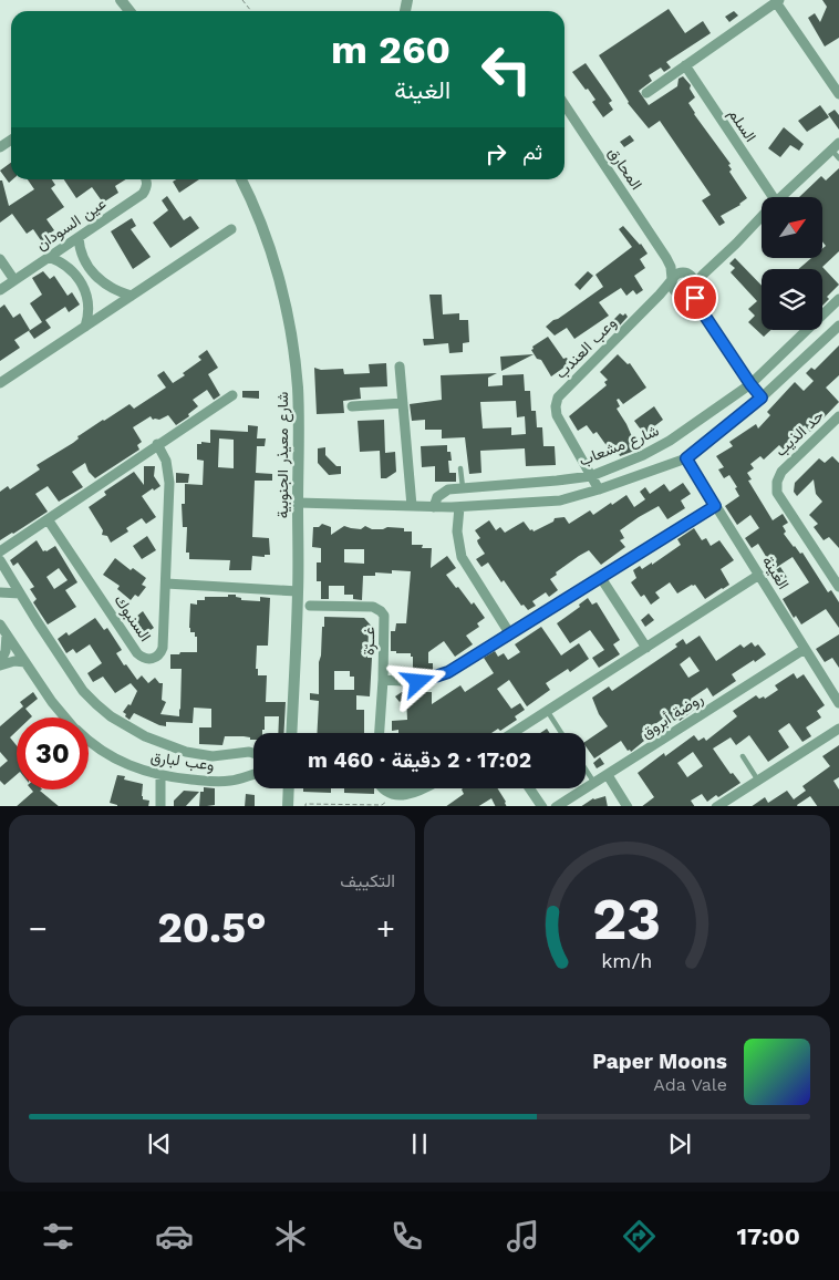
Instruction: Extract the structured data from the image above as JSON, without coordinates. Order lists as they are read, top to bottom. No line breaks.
{"streets":{"street":["السلم","المحارق","عين السودان","وعب العندب","حد الذيب","شارع مشعاب","شارع معيذر الجنوبية","الغينة","السنبوك","غــرّة","روضة أبروق","وعب لبارق"]},"crossings":[["المحارق","وعب العندب"],["وعب العندب","شارع مشعاب"],["الغينة","روضة أبروق"]],"north":"top right","page":{"turn":["260 m","الغينة"],"then":"ثم","limit":"30","trip":"17:02 · 2 دقيقة · 460 m","tile":"التكييف","heat":["−","20.5°","+"],"song":["Paper Moons","Ada Vale"],"tabs":"17:00","gauge":["23","km/h"]}}
